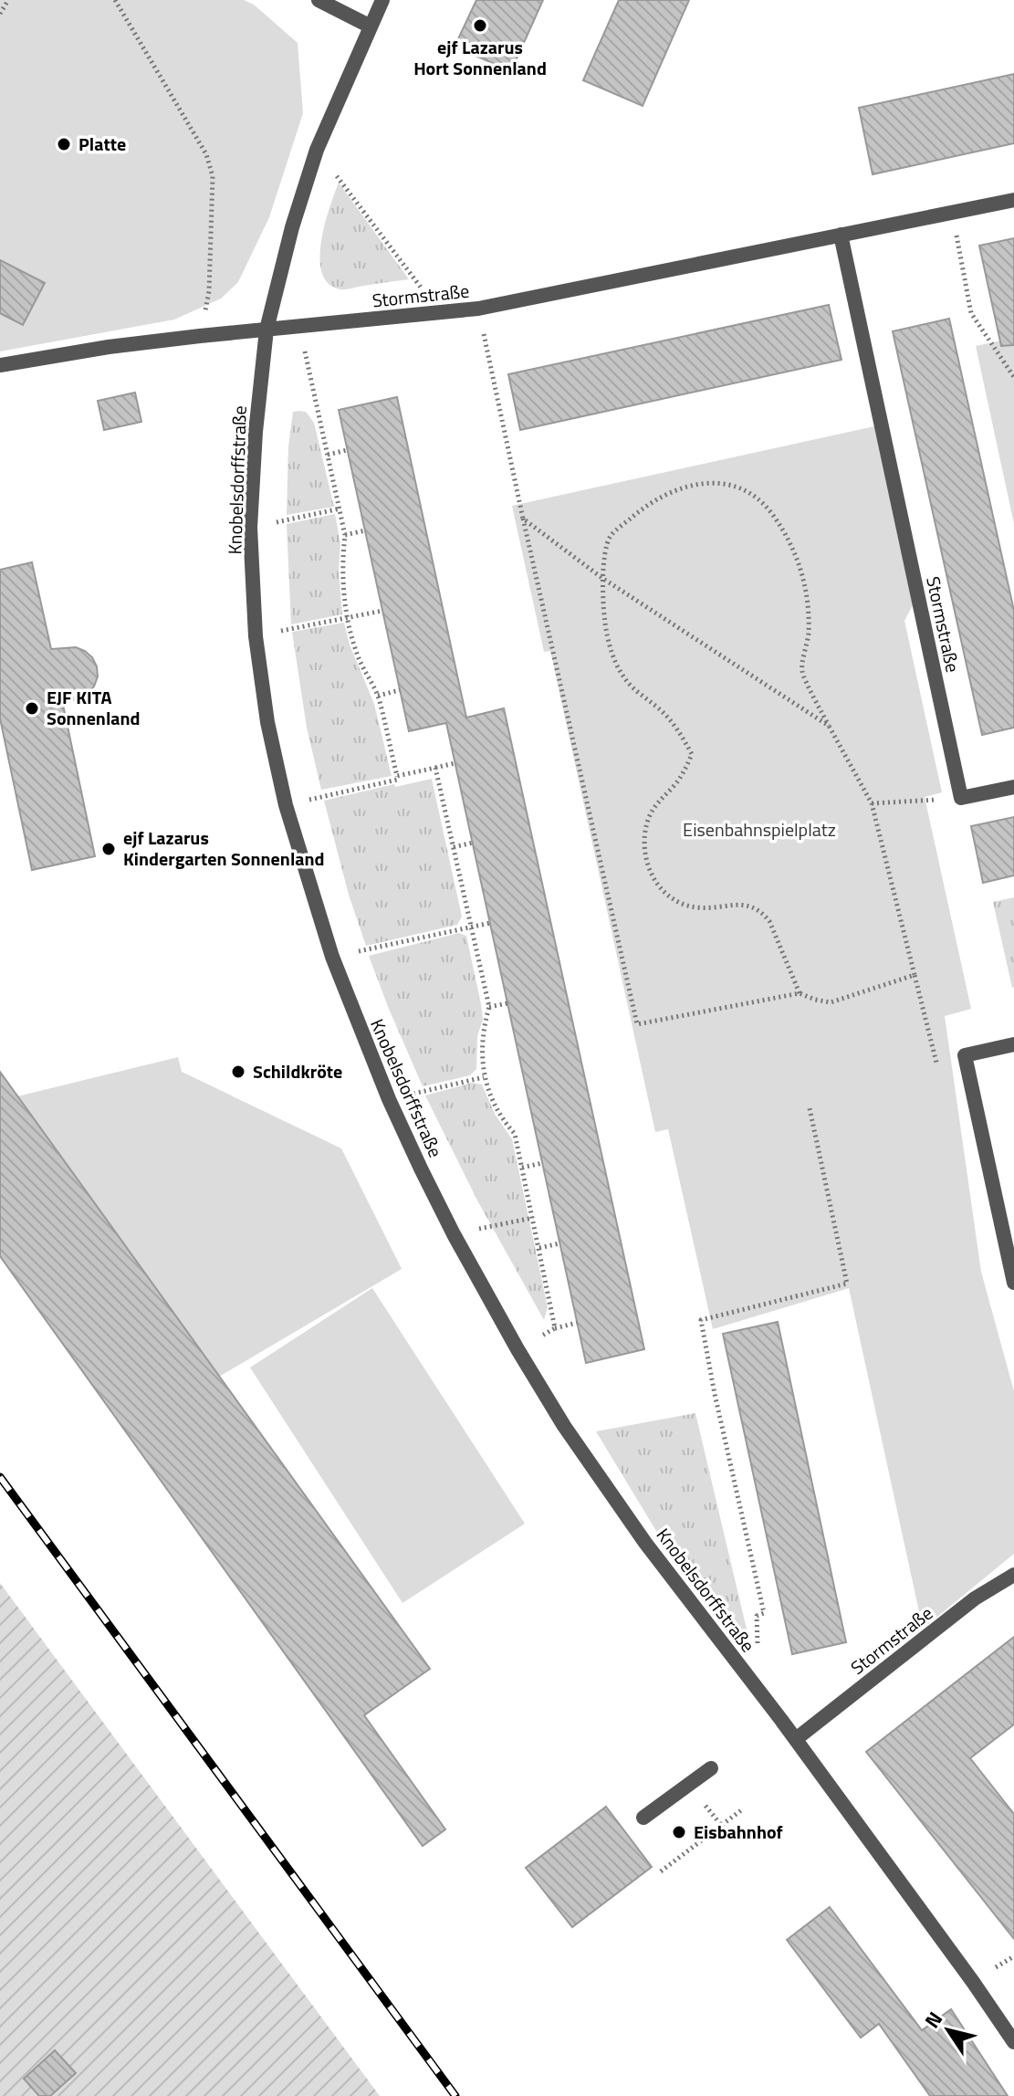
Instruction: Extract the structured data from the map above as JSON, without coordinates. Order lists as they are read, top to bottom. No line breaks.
{"streets":{"street":["Stormstraße","Knobelsdorffstraße"]},"crossings":[["Stormstraße","Knobelsdorffstraße"]],"parks":["Eisenbahnspielplatz"],"places":["ejf Lazarus Hort Sonnenland","Platte","EJF KITA Sonnenland","ejf Lazarus Kindergarten Sonnenland","Schildkröte","Eisbahnhof"],"north":"top left"}
